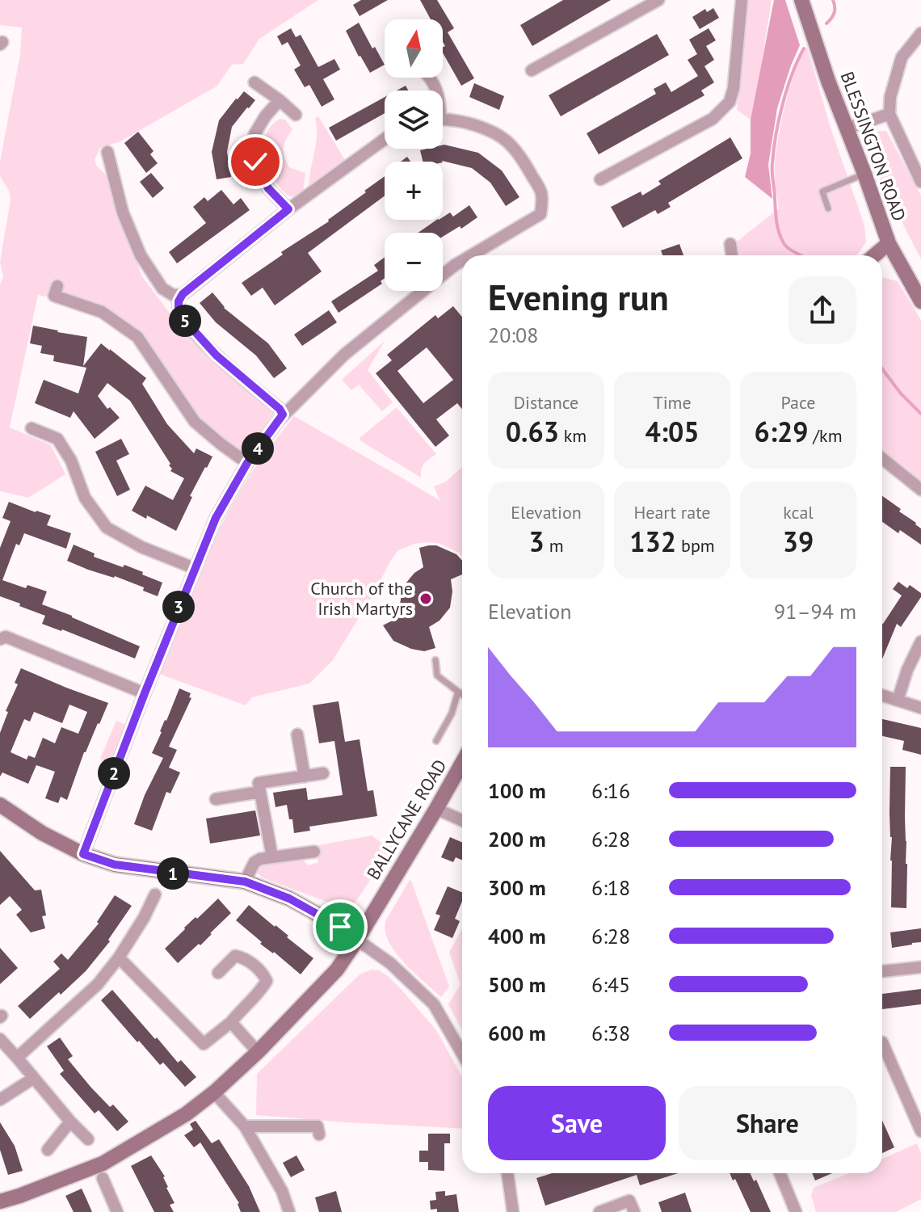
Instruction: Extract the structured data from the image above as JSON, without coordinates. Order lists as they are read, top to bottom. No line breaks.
{"streets":{"main road":["BLESSINGTON ROAD","BALLYCANE ROAD"]},"places":["Church of the Irish Martyrs"],"north":"top","page":{"map_buttons":["+","−"],"heading":["Evening run","20:08"],"pins":["5","4","3","2","1"],"stats":[["Distance","0.63 km"],["Time","4:05"],["Pace","6:29 /km"],["Elevation","3 m"],["Heart rate","132 bpm"],["kcal","39"]],"chart":["Elevation","91–94 m"],"list":[{"name":"100 m","note":"6:16"},{"name":"200 m","note":"6:28"},{"name":"300 m","note":"6:18"},{"name":"400 m","note":"6:28"},{"name":"500 m","note":"6:45"},{"name":"600 m","note":"6:38"}],"buttons":["Save","Share"]}}
